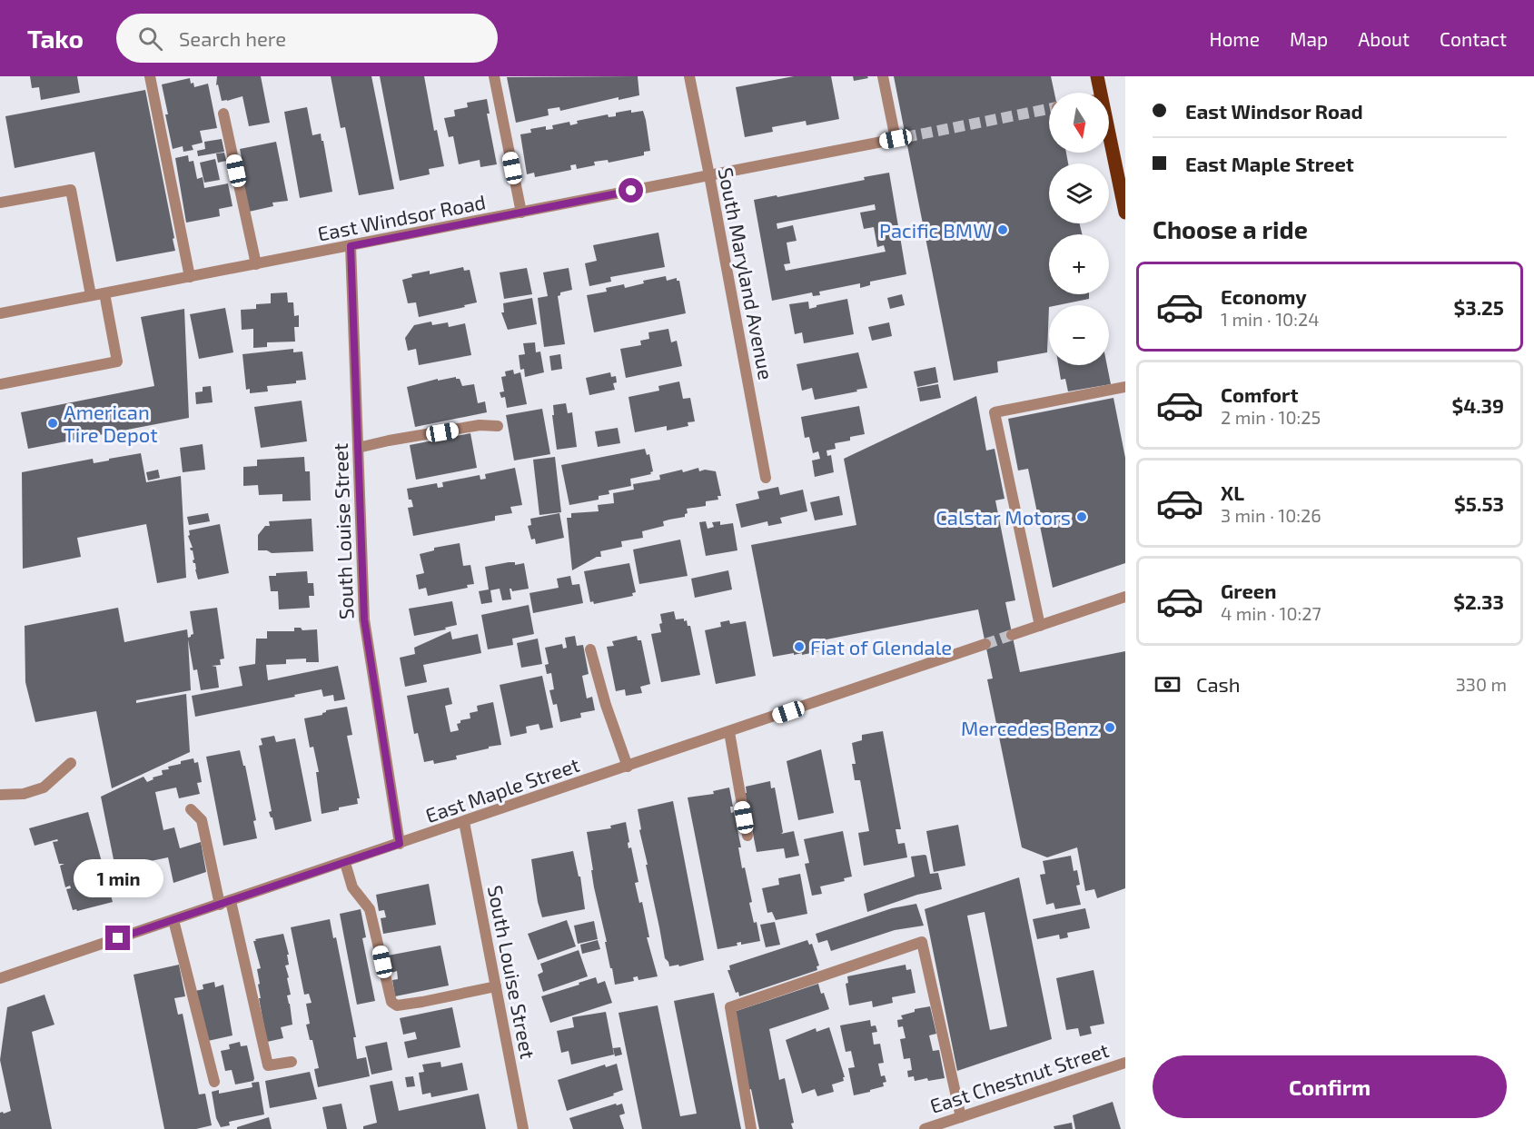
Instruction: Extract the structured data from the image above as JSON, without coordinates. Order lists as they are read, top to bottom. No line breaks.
{"streets":{"street":["East Windsor Road","South Maryland Avenue","South Louise Street","East Maple Street","East Chestnut Street"]},"crossings":[["East Windsor Road","South Maryland Avenue"],["East Windsor Road","South Louise Street"],["South Louise Street","East Maple Street"]],"places":["Pacific BMW","American Tire Depot","Calstar Motors","Fiat of Glendale","Mercedes Benz"],"north":"bottom","page":{"header":"Tako","search":"Search here","nav":["Home","Map","About","Contact"],"banner":["East Windsor Road","East Maple Street"],"map_buttons":["+","−"],"heading":"Choose a ride","list":[{"name":"Economy","note":"1 min · 10:24","value":"$3.25"},{"name":"Comfort","note":"2 min · 10:25","value":"$4.39"},{"name":"XL","note":"3 min · 10:26","value":"$5.53"},{"name":"Green","note":"4 min · 10:27","value":"$2.33"}],"pay":["Cash","330 m"],"bubble":"1 min","buttons":"Confirm"}}
